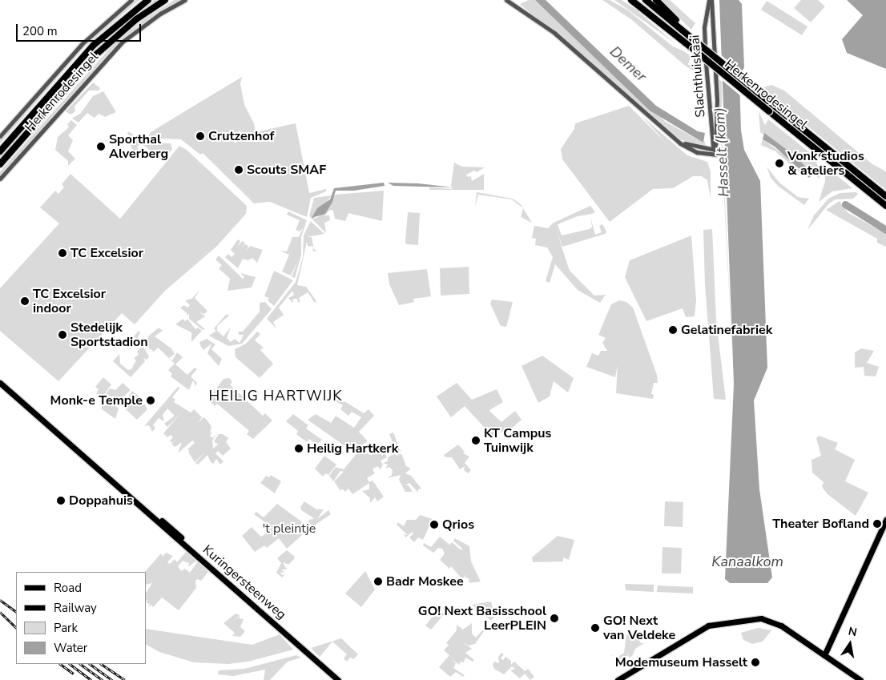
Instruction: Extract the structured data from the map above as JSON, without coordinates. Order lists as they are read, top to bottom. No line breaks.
{"streets":{"highway":["Herkenrodesingel"],"main road":["Kuringersteenweg"],"street":["Slachthuiskaai"]},"districts":["HEILIG HARTWIJK"],"water":["Demer","Hasselt (kom)","Kanaalkom"],"parks":["'t pleintje"],"places":["Crutzenhof","Sporthal Alverberg","Vonk studios & ateliers","Scouts SMAF","TC Excelsior","TC Excelsior indoor","Gelatinefabriek","Stedelijk Sportstadion","Monk-e Temple","KT Campus Tuinwijk","Heilig Hartkerk","Doppahuis","Theater Bofland","Qrios","Badr Moskee","GO! Next Basisschool LeerPLEIN","GO! Next van Veldeke","Modemuseum Hasselt"],"legend":["Road","Railway","Park","Water"],"scale_bar":"200 m","north":"top"}
